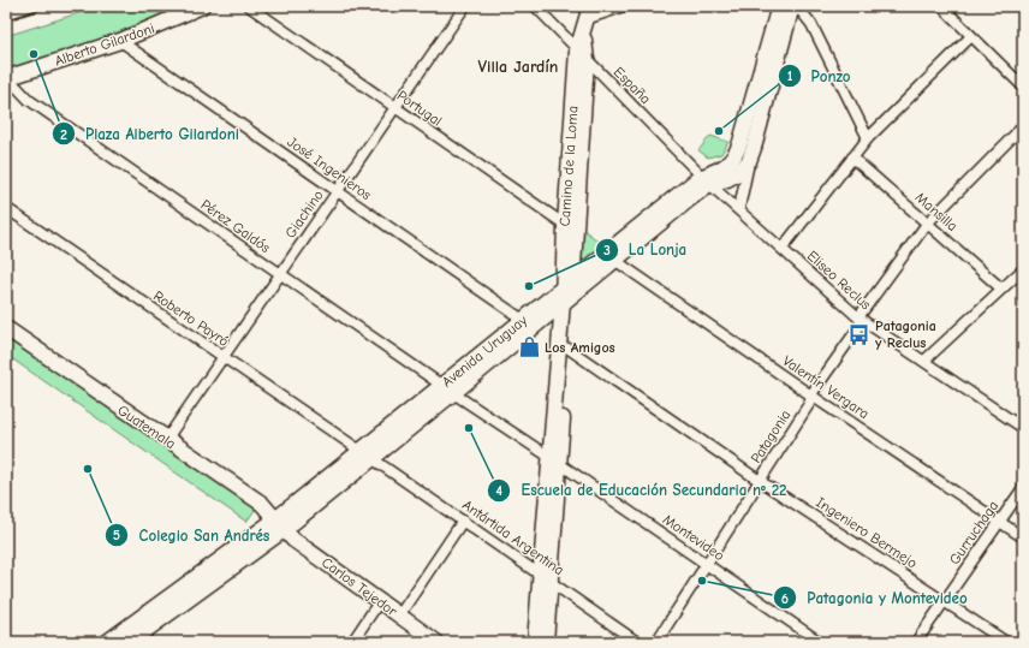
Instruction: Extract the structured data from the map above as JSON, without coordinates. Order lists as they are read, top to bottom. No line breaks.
{"streets":{"main road":["Alberto Gilardoni","Camino de la Loma","Avenida Uruguay","Guatemala","Carlos Tejedor"],"street":["España","Portugal","José Ingenieros","Mansilla","Giachino","Pérez Galdós","Eliseo Reclus","Roberto Payró","Valentín Vergara","Patagonia","Ingeniero Bermejo","Gurruchaga","Antártida Argentina","Montevideo"]},"crossings":[["Alberto Gilardoni","José Ingenieros"],["Alberto Gilardoni","Pérez Galdós"],["España","Camino de la Loma"],["España","Eliseo Reclus"],["España","Avenida Uruguay"],["Portugal","Camino de la Loma"],["Portugal","Giachino"],["Camino de la Loma","Avenida Uruguay"],["José Ingenieros","Giachino"],["José Ingenieros","Avenida Uruguay"],["Mansilla","Patagonia"],["Giachino","Pérez Galdós"],["Giachino","Roberto Payró"],["Giachino","Guatemala"],["Pérez Galdós","Avenida Uruguay"],["Pérez Galdós","Montevideo"],["Eliseo Reclus","Avenida Uruguay"],["Eliseo Reclus","Patagonia"],["Roberto Payró","Avenida Uruguay"],["Roberto Payró","Antártida Argentina"],["Avenida Uruguay","Valentín Vergara"],["Avenida Uruguay","Guatemala"],["Avenida Uruguay","Antártida Argentina"],["Avenida Uruguay","Montevideo"],["Avenida Uruguay","Carlos Tejedor"],["Valentín Vergara","Patagonia"],["Valentín Vergara","Gurruchaga"],["Guatemala","Carlos Tejedor"],["Patagonia","Ingeniero Bermejo"],["Patagonia","Montevideo"],["Ingeniero Bermejo","Gurruchaga"]],"districts":["Villa Jardín"],"places":{"other":["Plaza Alberto Gilardoni","Ponzo","La Lonja","Escuela de Educación Secundaria nº 22","Colegio San Andrés","Patagonia y Montevideo"],"bus stop":["Patagonia y Reclus"],"shop":["Los Amigos"]}}
